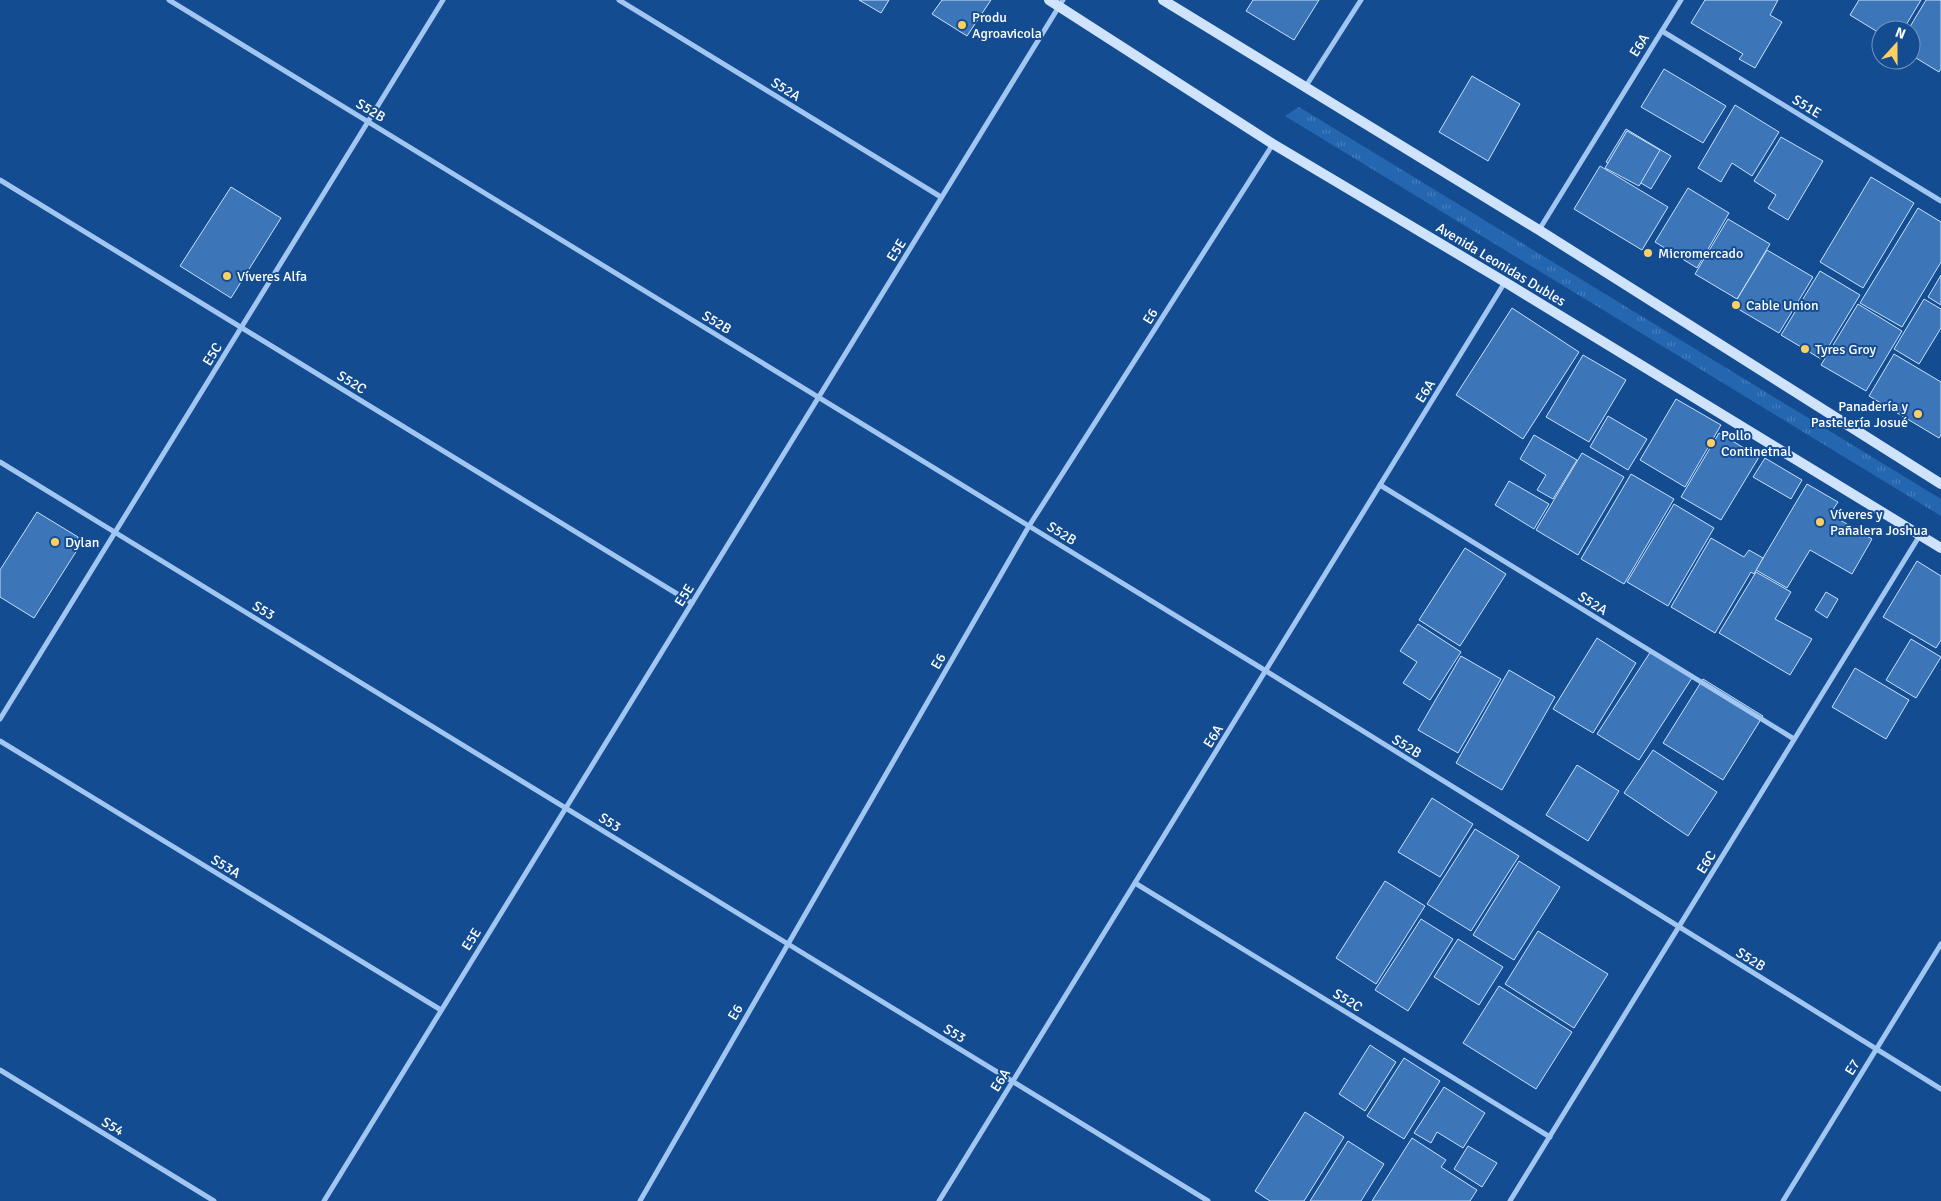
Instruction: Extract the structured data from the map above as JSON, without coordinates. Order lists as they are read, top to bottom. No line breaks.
{"streets":{"main road":["Avenida Leonidas Dubles"],"street":["E6A","S52A","S51E","S52B","E5E","E6","E5C","S52C","S53","E6C","S53A","E7","S54"]},"crossings":[["E6A","S52A"],["E6A","S51E"],["E6A","S52B"],["E6A","Avenida Leonidas Dubles"],["E6A","S52C"],["E6A","S53"],["S52A","E5E"],["S52A","E6C"],["S52B","E5E"],["S52B","E6"],["S52B","E5C"],["S52B","E6C"],["S52B","E7"],["E5E","Avenida Leonidas Dubles"],["E5E","S52C"],["E5E","S53"],["E5E","S53A"],["Avenida Leonidas Dubles","E6"],["Avenida Leonidas Dubles","E6C"],["E6","S53"],["E5C","S52C"],["E5C","S53"],["S52C","E6C"]],"places":["Produ Agroavicola","Micromercado","Víveres Alfa","Cable Union","Tyres Groy","Panadería y Pastelería Josué","Pollo Continetnal","Víveres y Pañalera Joshua","Dylan"],"north":"top"}
